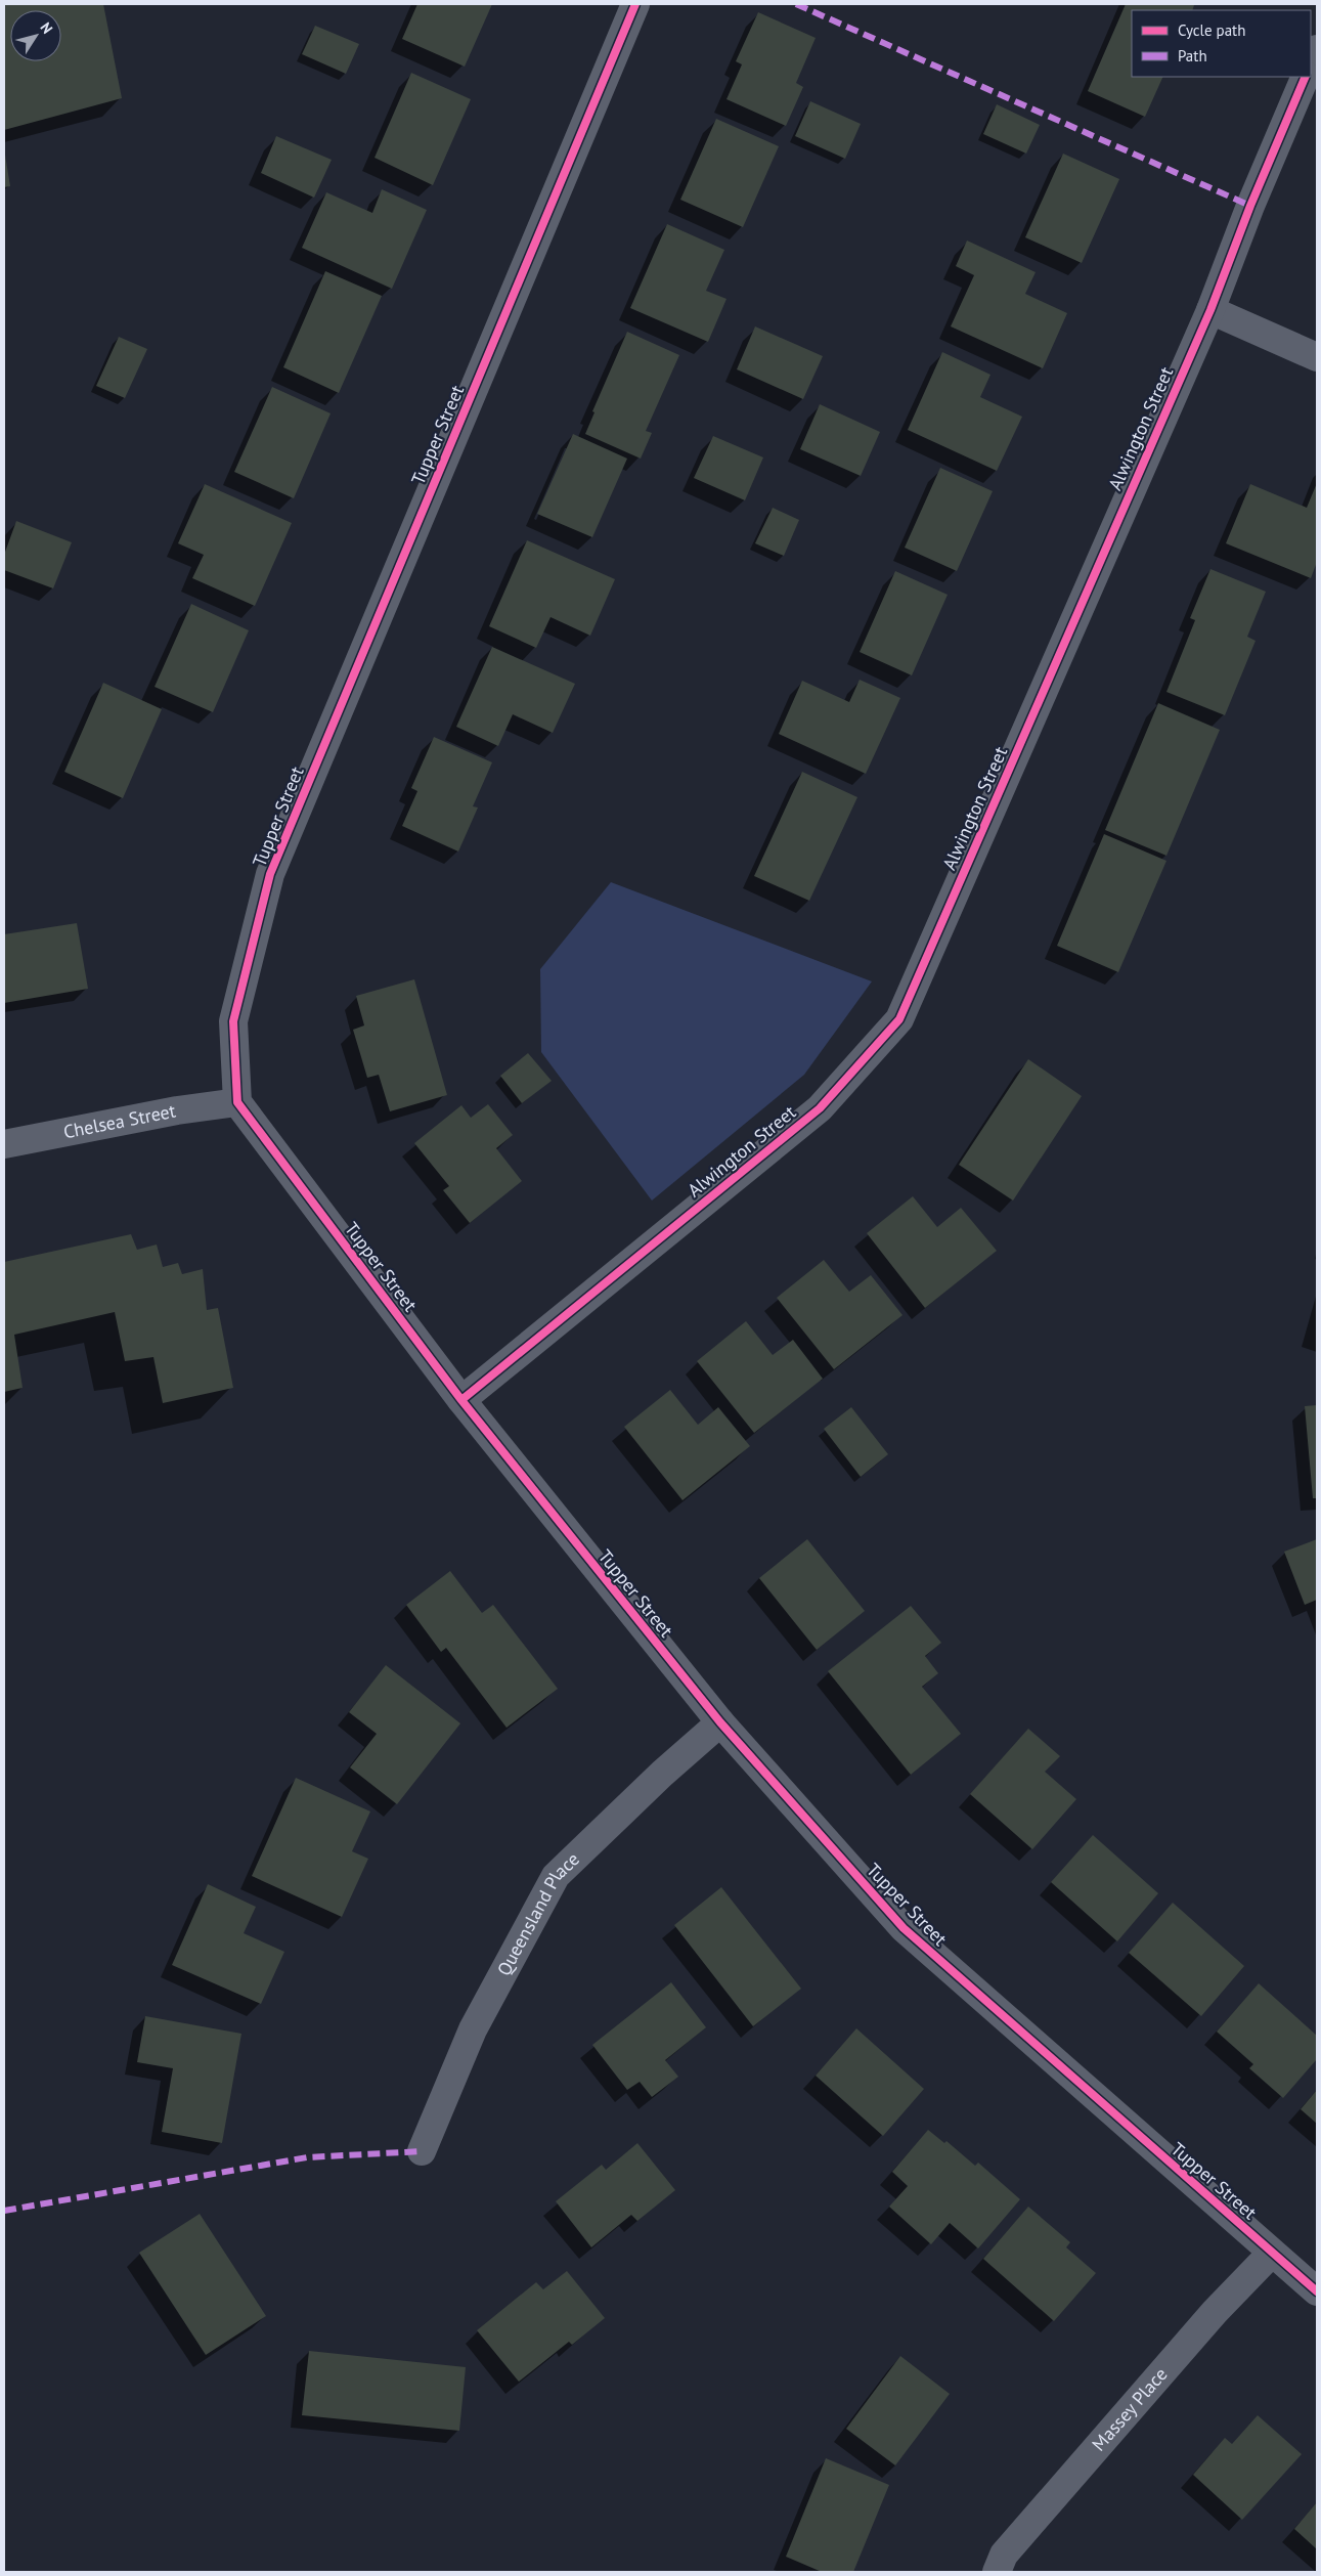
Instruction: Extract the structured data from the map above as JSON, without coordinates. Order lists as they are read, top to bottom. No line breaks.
{"streets":{"street":["Alwington Street","Tupper Street","Chelsea Street","Queensland Place","Massey Place"]},"crossings":[["Alwington Street","Tupper Street"],["Tupper Street","Chelsea Street"],["Tupper Street","Queensland Place"],["Tupper Street","Massey Place"]],"legend":["Cycle path","Path"],"north":"top right"}
